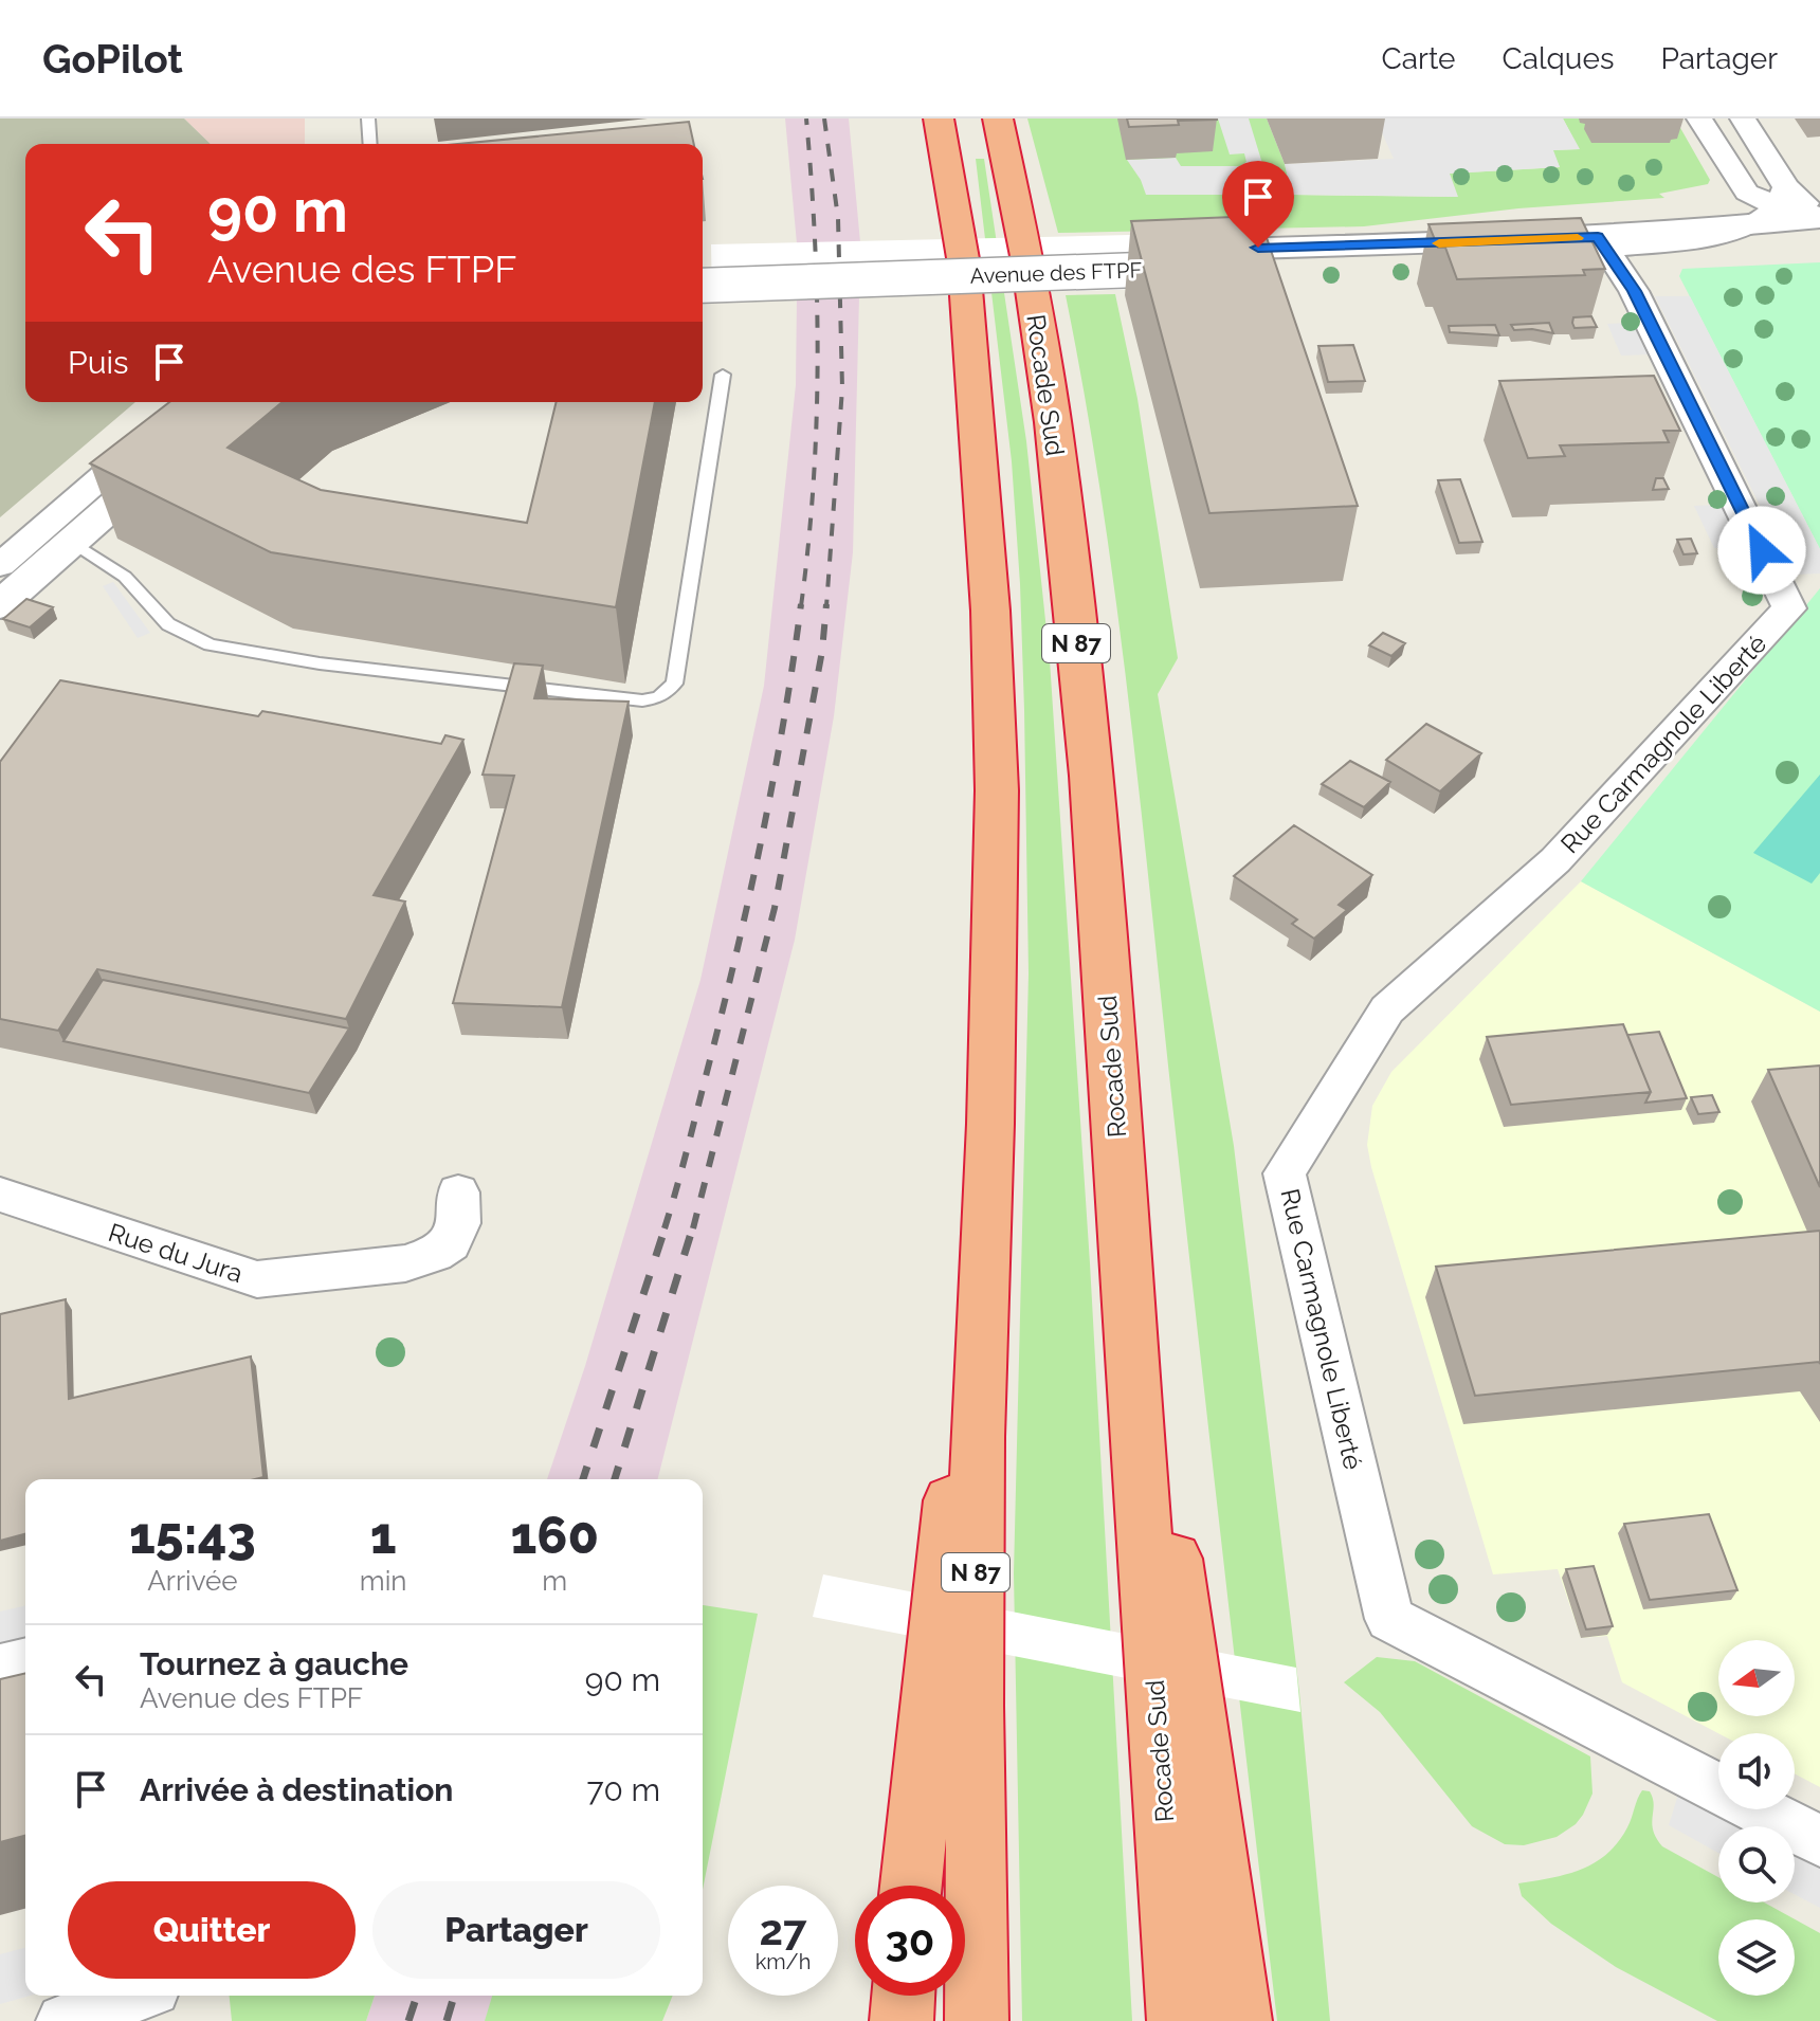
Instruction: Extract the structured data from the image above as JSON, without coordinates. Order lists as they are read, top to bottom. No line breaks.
{"streets":{"highway":["Rocade Sud","N 87"],"street":["Avenue des FTPF","Rue Carmagnole Liberté","Rue du Jura"]},"crossings":[["Avenue des FTPF","Rue Carmagnole Liberté"]],"north":"left","page":{"header":"GoPilot","nav":["Carte","Calques","Partager"],"turn":["90 m","Avenue des FTPF"],"then":"Puis","eta":["15:43","Arrivée","1","min","160","m"],"list":[{"name":"Tournez à gauche","note":"Avenue des FTPF","value":"90 m"},{"name":"Arrivée à destination","value":"70 m"}],"buttons":["Quitter","Partager"],"speed":"27 km/h","limit":"30"}}
